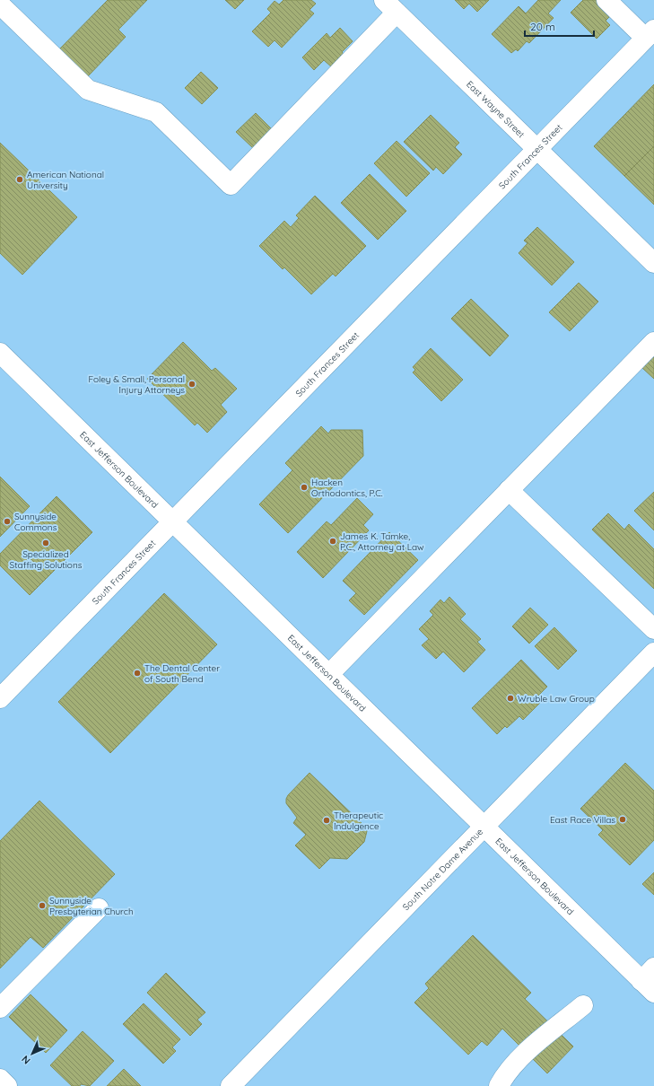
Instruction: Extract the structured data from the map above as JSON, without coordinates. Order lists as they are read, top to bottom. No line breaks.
{"streets":{"street":["East Wayne Street","South Frances Street","East Jefferson Boulevard","South Notre Dame Avenue"]},"crossings":[["East Wayne Street","South Frances Street"],["South Frances Street","East Jefferson Boulevard"],["East Jefferson Boulevard","South Notre Dame Avenue"]],"places":["American National University","Foley & Small, Personal Injury Attorneys","Hacken Orthodontics, P.C.","Sunnyside Commons","James K. Tamke, P.C., Attorney at Law","Specialized Staffing Solutions","The Dental Center of South Bend","Wruble Law Group","East Race Villas","Therapeutic Indulgence","Sunnyside Presbyterian Church"],"scale_bar":"20 m","north":"bottom left"}
